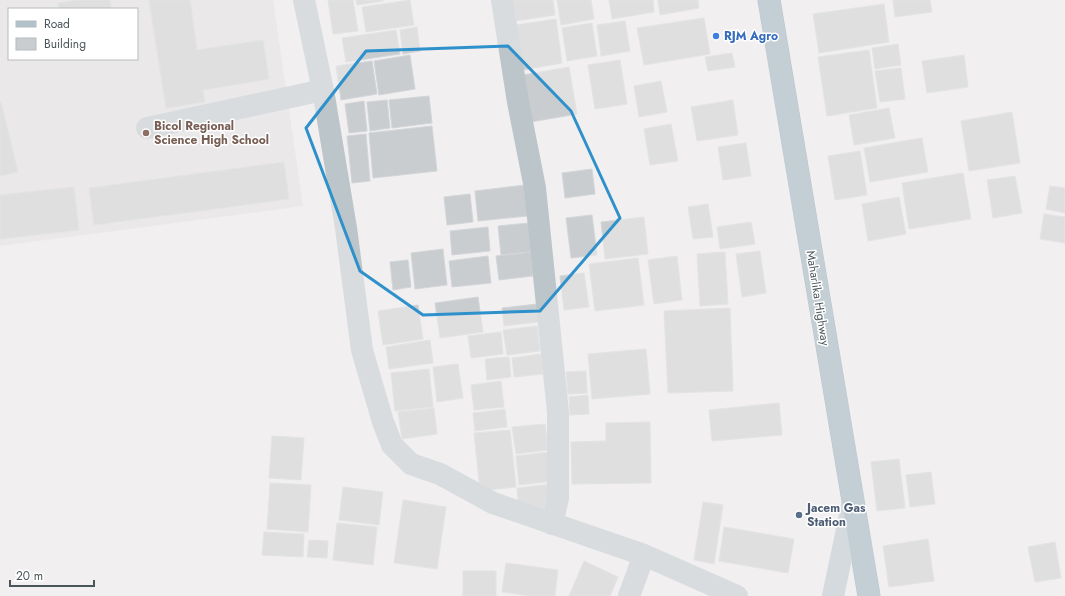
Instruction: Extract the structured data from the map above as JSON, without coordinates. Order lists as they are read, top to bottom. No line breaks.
{"streets":{"highway":["Maharlika Highway"]},"places":["RJM Agro","Bicol Regional Science High School","Jacem Gas Station"],"legend":["Road","Building"],"scale_bar":"20 m"}
